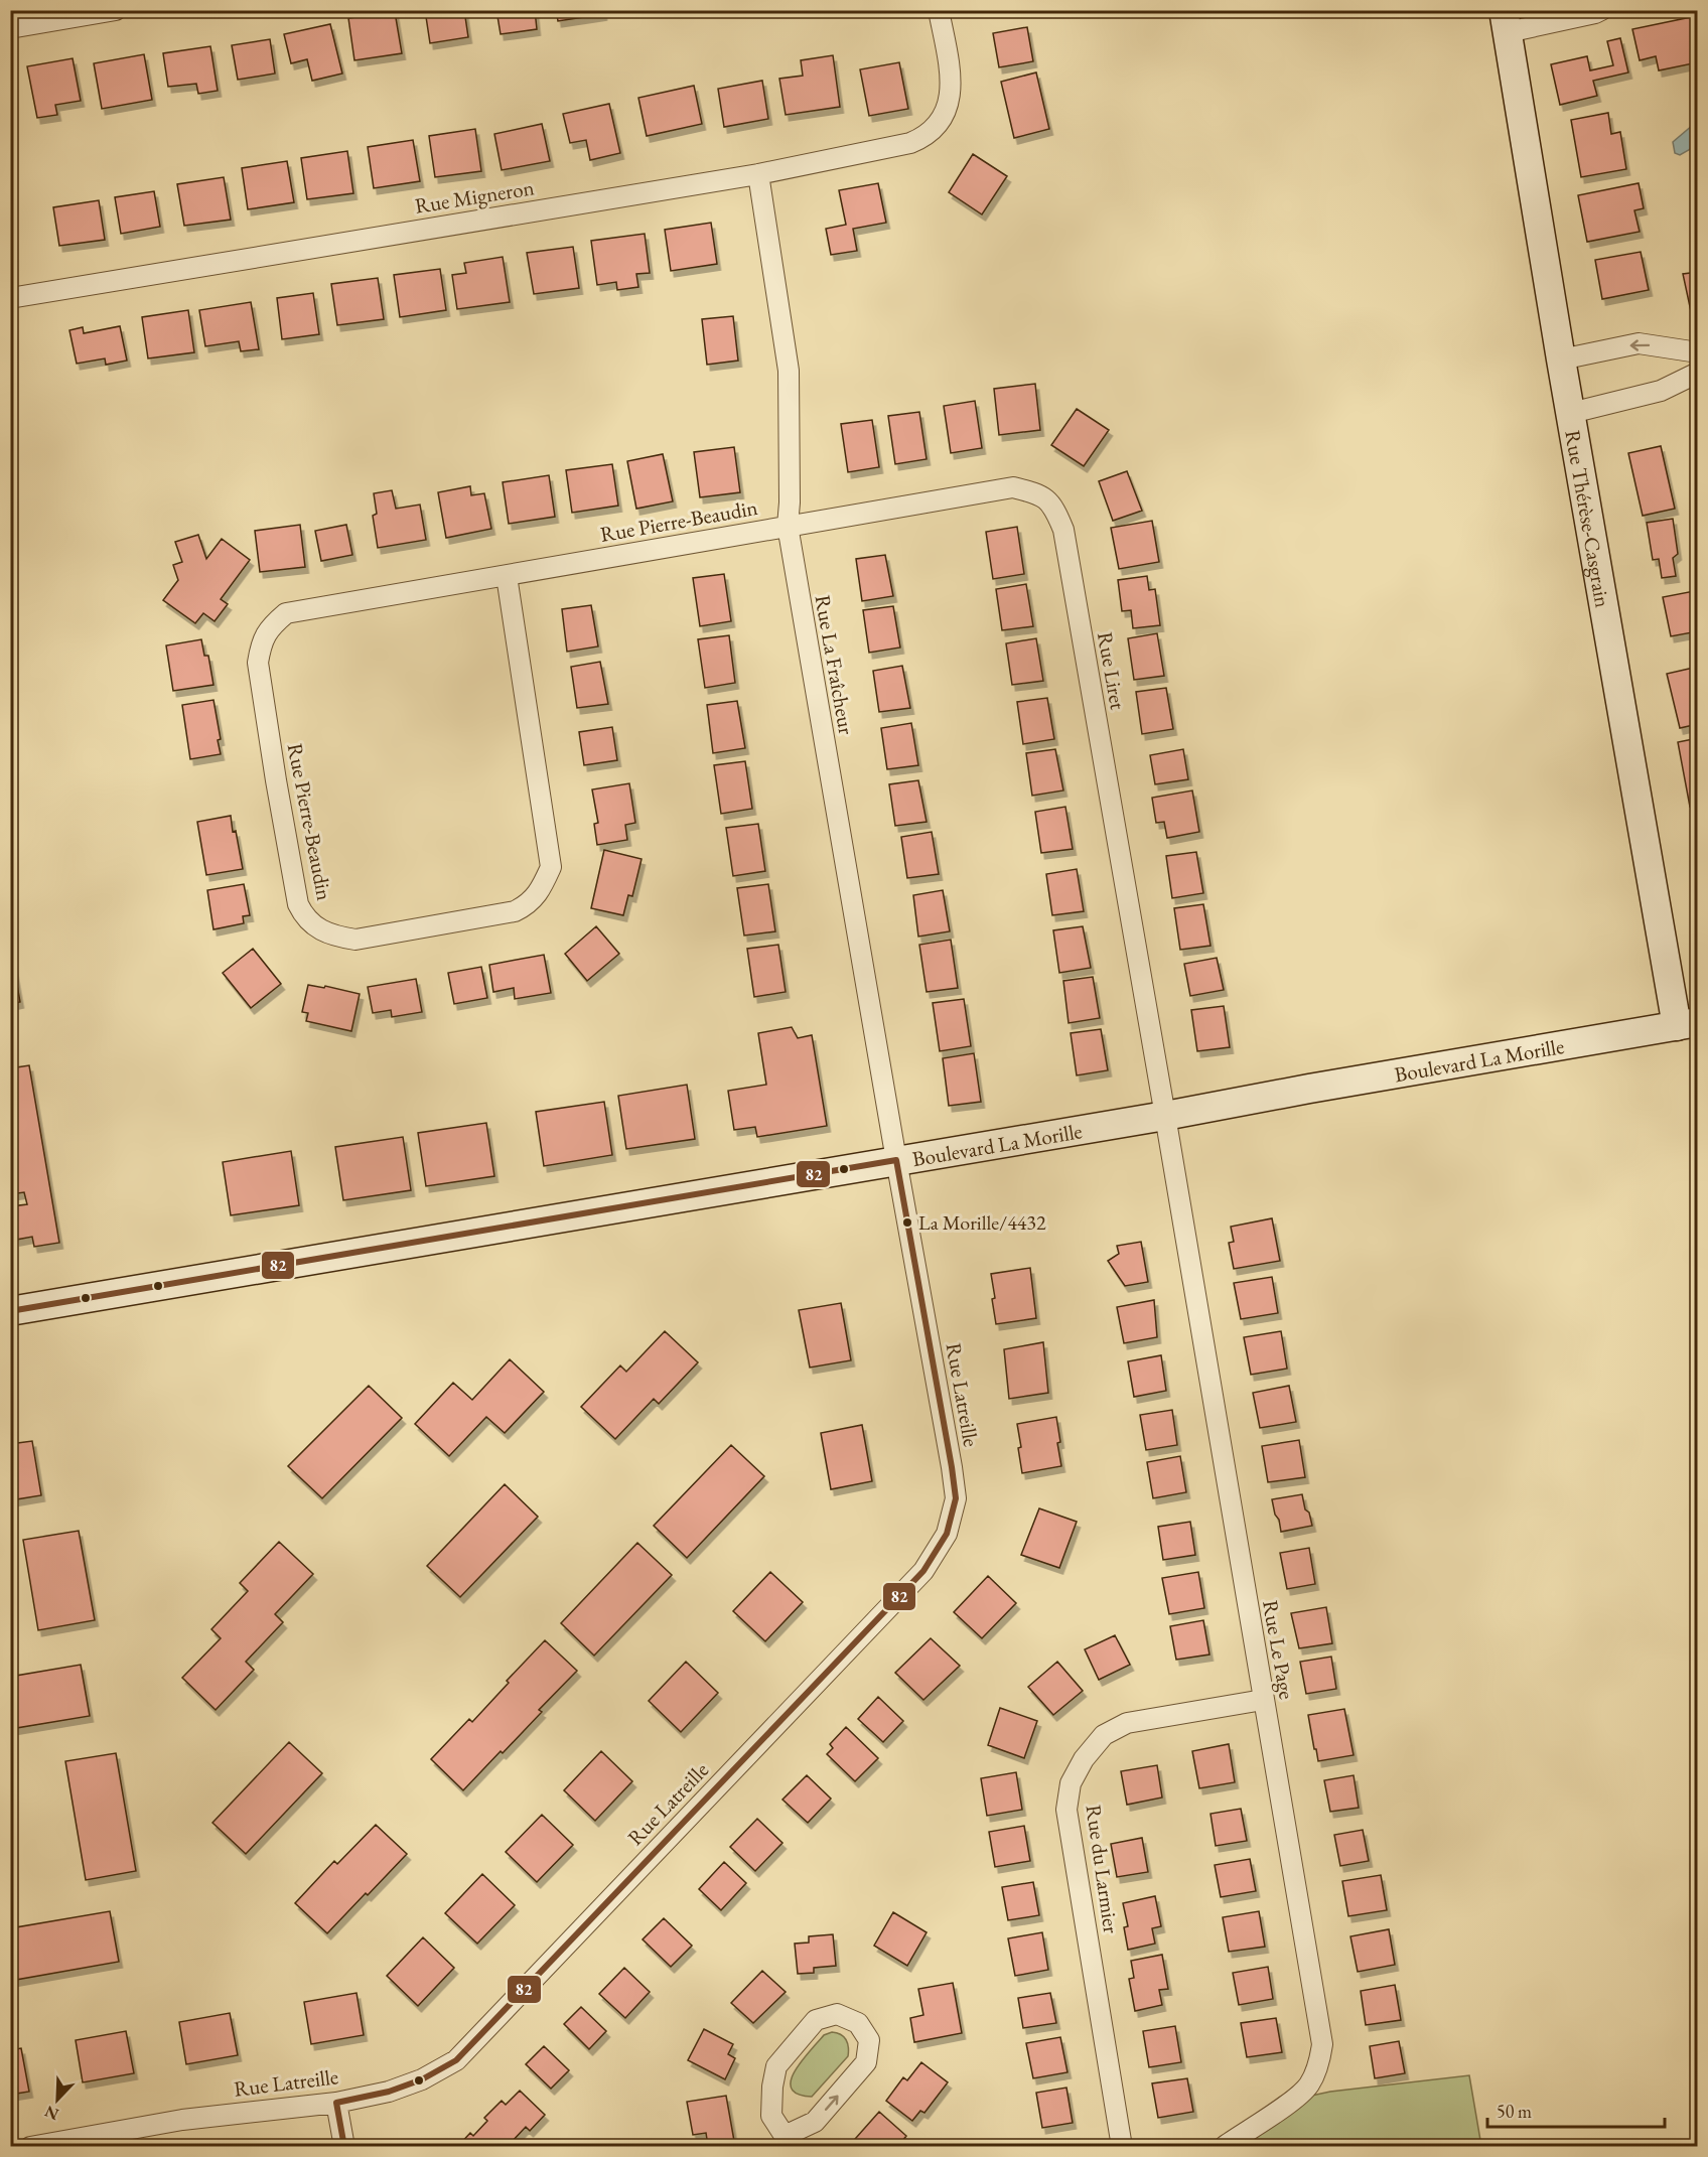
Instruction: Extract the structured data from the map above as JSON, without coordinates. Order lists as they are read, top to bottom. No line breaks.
{"streets":{"street":["Rue Migneron","Rue Thérèse-Casgrain","Rue Pierre-Beaudin","Rue La Fraîcheur","Rue Liret","Boulevard La Morille","Rue Latreille","Rue Le Page","Rue du Larmier"]},"crossings":[["Rue Migneron","Rue La Fraîcheur"],["Rue Thérèse-Casgrain","Boulevard La Morille"],["Rue Pierre-Beaudin","Rue La Fraîcheur"],["Rue Pierre-Beaudin","Rue Liret"],["Rue La Fraîcheur","Rue Liret"],["Rue La Fraîcheur","Boulevard La Morille"],["Rue La Fraîcheur","Rue Latreille"],["Rue Liret","Boulevard La Morille"],["Rue Liret","Rue Le Page"],["Boulevard La Morille","Rue Latreille"],["Boulevard La Morille","Rue Le Page"],["Rue Le Page","Rue du Larmier"]],"places":["La Morille/4432"],"lines":["transit line 82"],"scale_bar":"50 m","north":"bottom left"}
